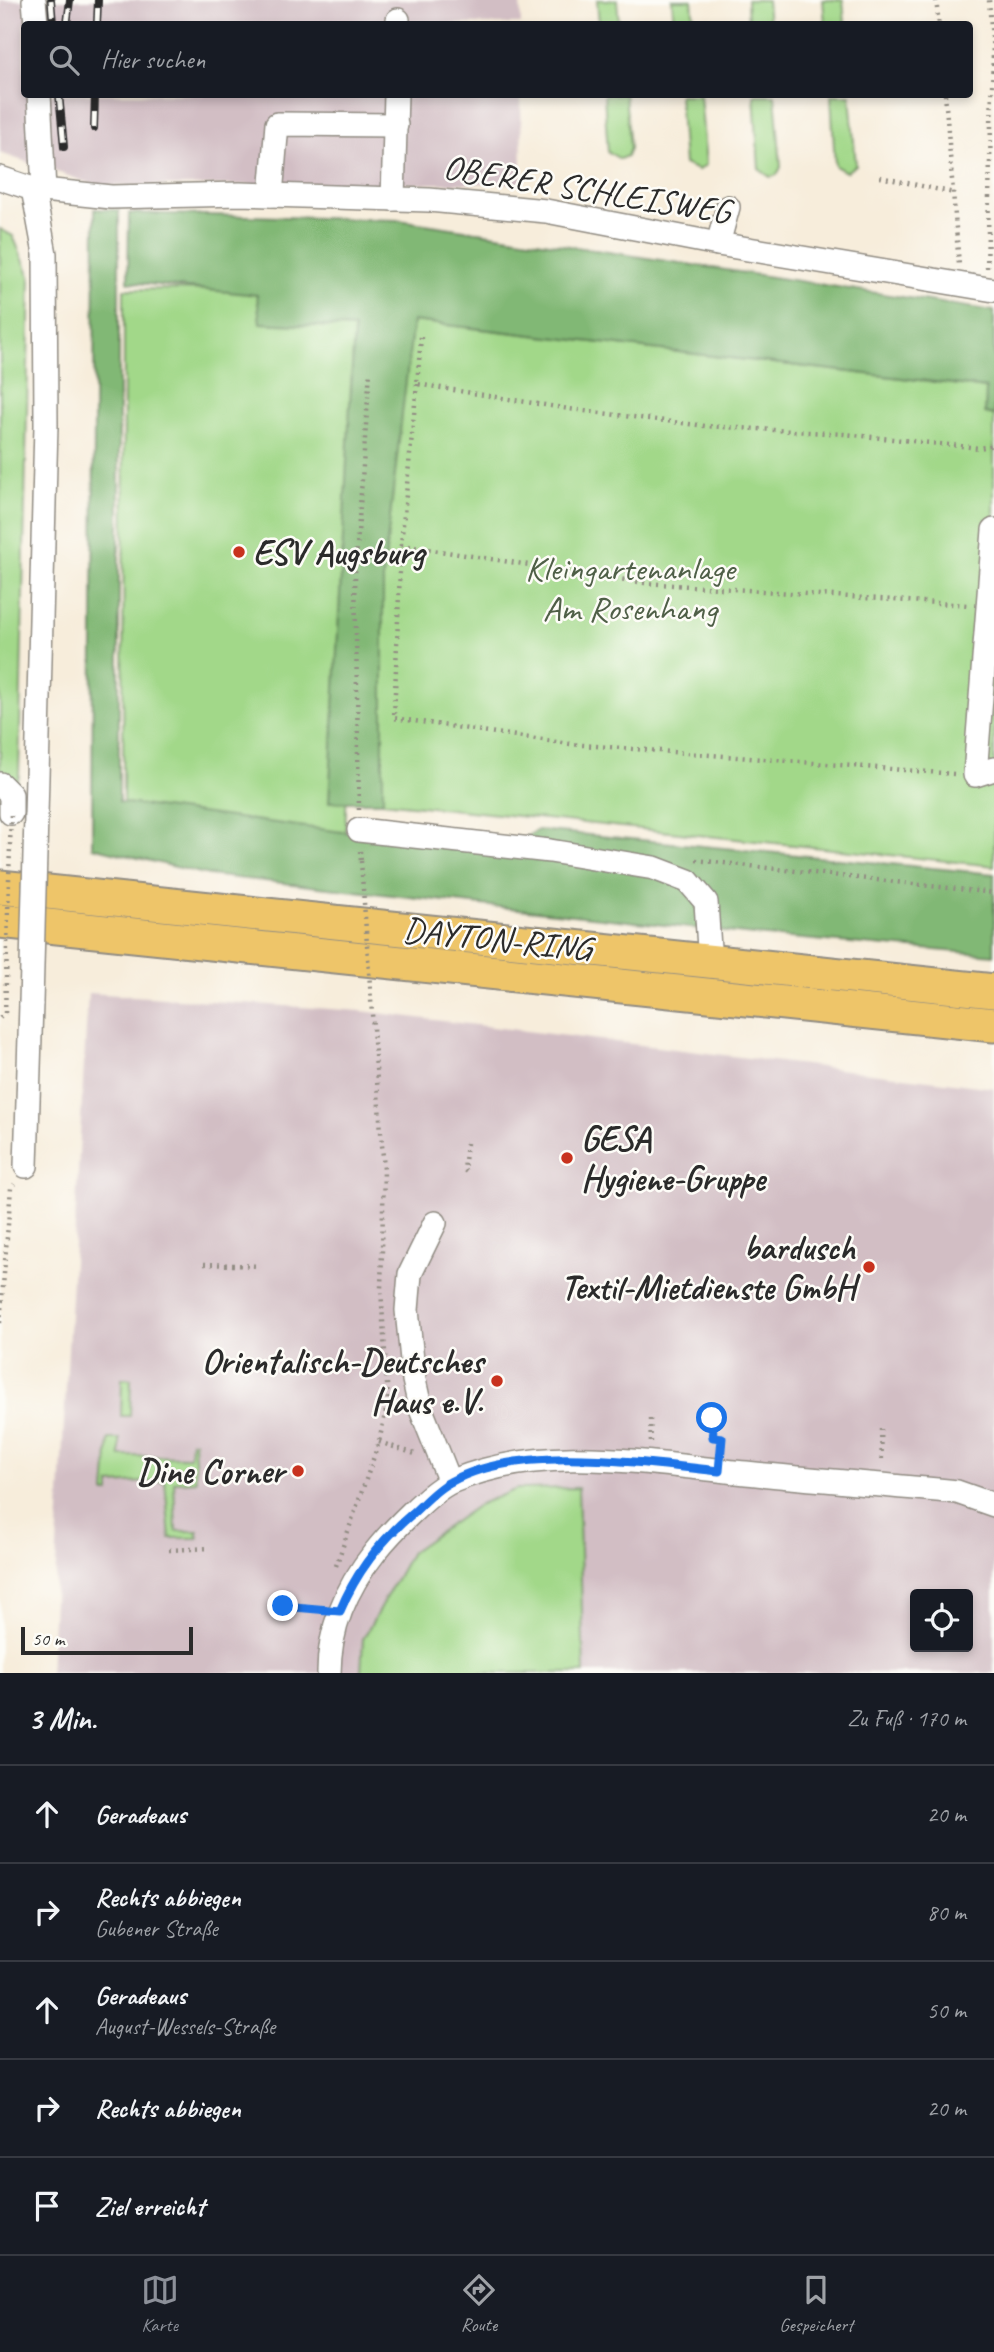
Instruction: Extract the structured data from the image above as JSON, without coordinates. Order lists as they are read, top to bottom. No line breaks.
{"streets":{"highway":["DAYTON-RING"],"street":["OBERER SCHLEISWEG"]},"parks":["Kleingartenanlage Am Rosenhang"],"places":["ESV Augsburg","GESA Hygiene-Gruppe","bardusch Textil-Mietdienste GmbH","Orientalisch-Deutsches Haus e.V.","Dine Corner"],"scale_bar":"50 m","page":{"search":"Hier suchen","scale":"50 m","heading":["3 Min.","Zu Fuß · 170 m"],"list":[["Geradeaus","20 m"],["Rechts abbiegen","Gubener Straße","80 m"],["Geradeaus","August-Wessels-Straße","50 m"],["Rechts abbiegen","20 m"],"Ziel erreicht"],"nav":["Karte","Route","Gespeichert"]}}
